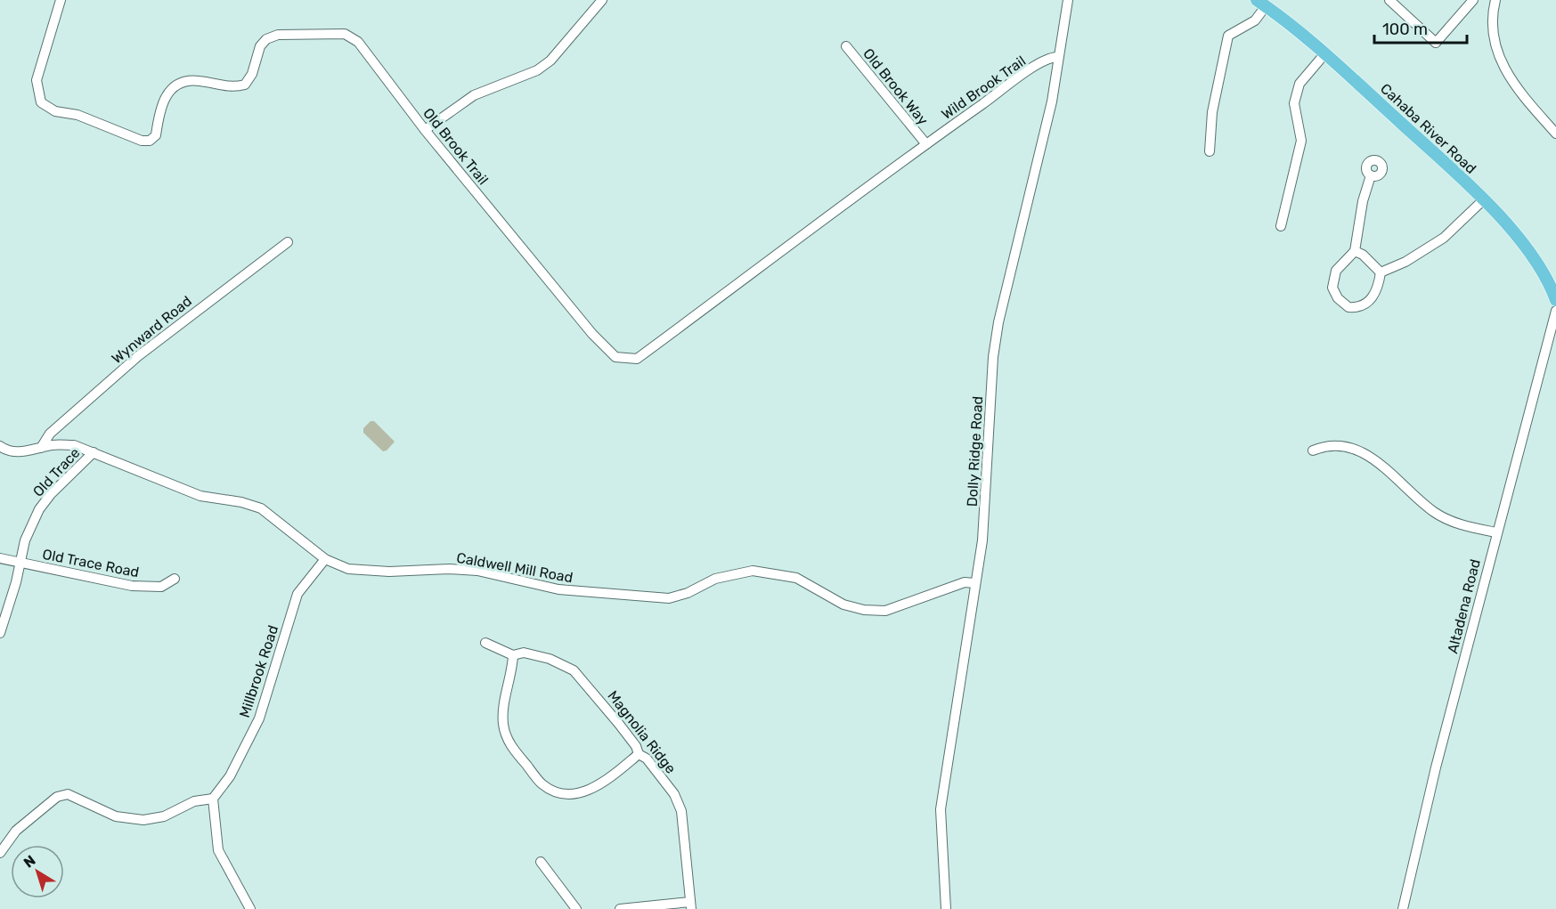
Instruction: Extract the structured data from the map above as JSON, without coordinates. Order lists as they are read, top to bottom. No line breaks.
{"streets":{"main road":["Cahaba River Road"],"street":["Old Brook Way","Wild Brook Trail","Old Brook Trail","Wynward Road","Dolly Ridge Road","Old Trace","Old Trace Road","Caldwell Mill Road","Altadena Road","Millbrook Road","Magnolia Ridge"]},"crossings":[["Old Brook Way","Wild Brook Trail"],["Old Brook Way","Old Brook Trail"],["Wild Brook Trail","Old Brook Trail"],["Wild Brook Trail","Dolly Ridge Road"],["Wynward Road","Caldwell Mill Road"],["Dolly Ridge Road","Caldwell Mill Road"],["Old Trace","Old Trace Road"],["Old Trace","Caldwell Mill Road"],["Caldwell Mill Road","Millbrook Road"]],"scale_bar":"100 m","north":"top left"}
